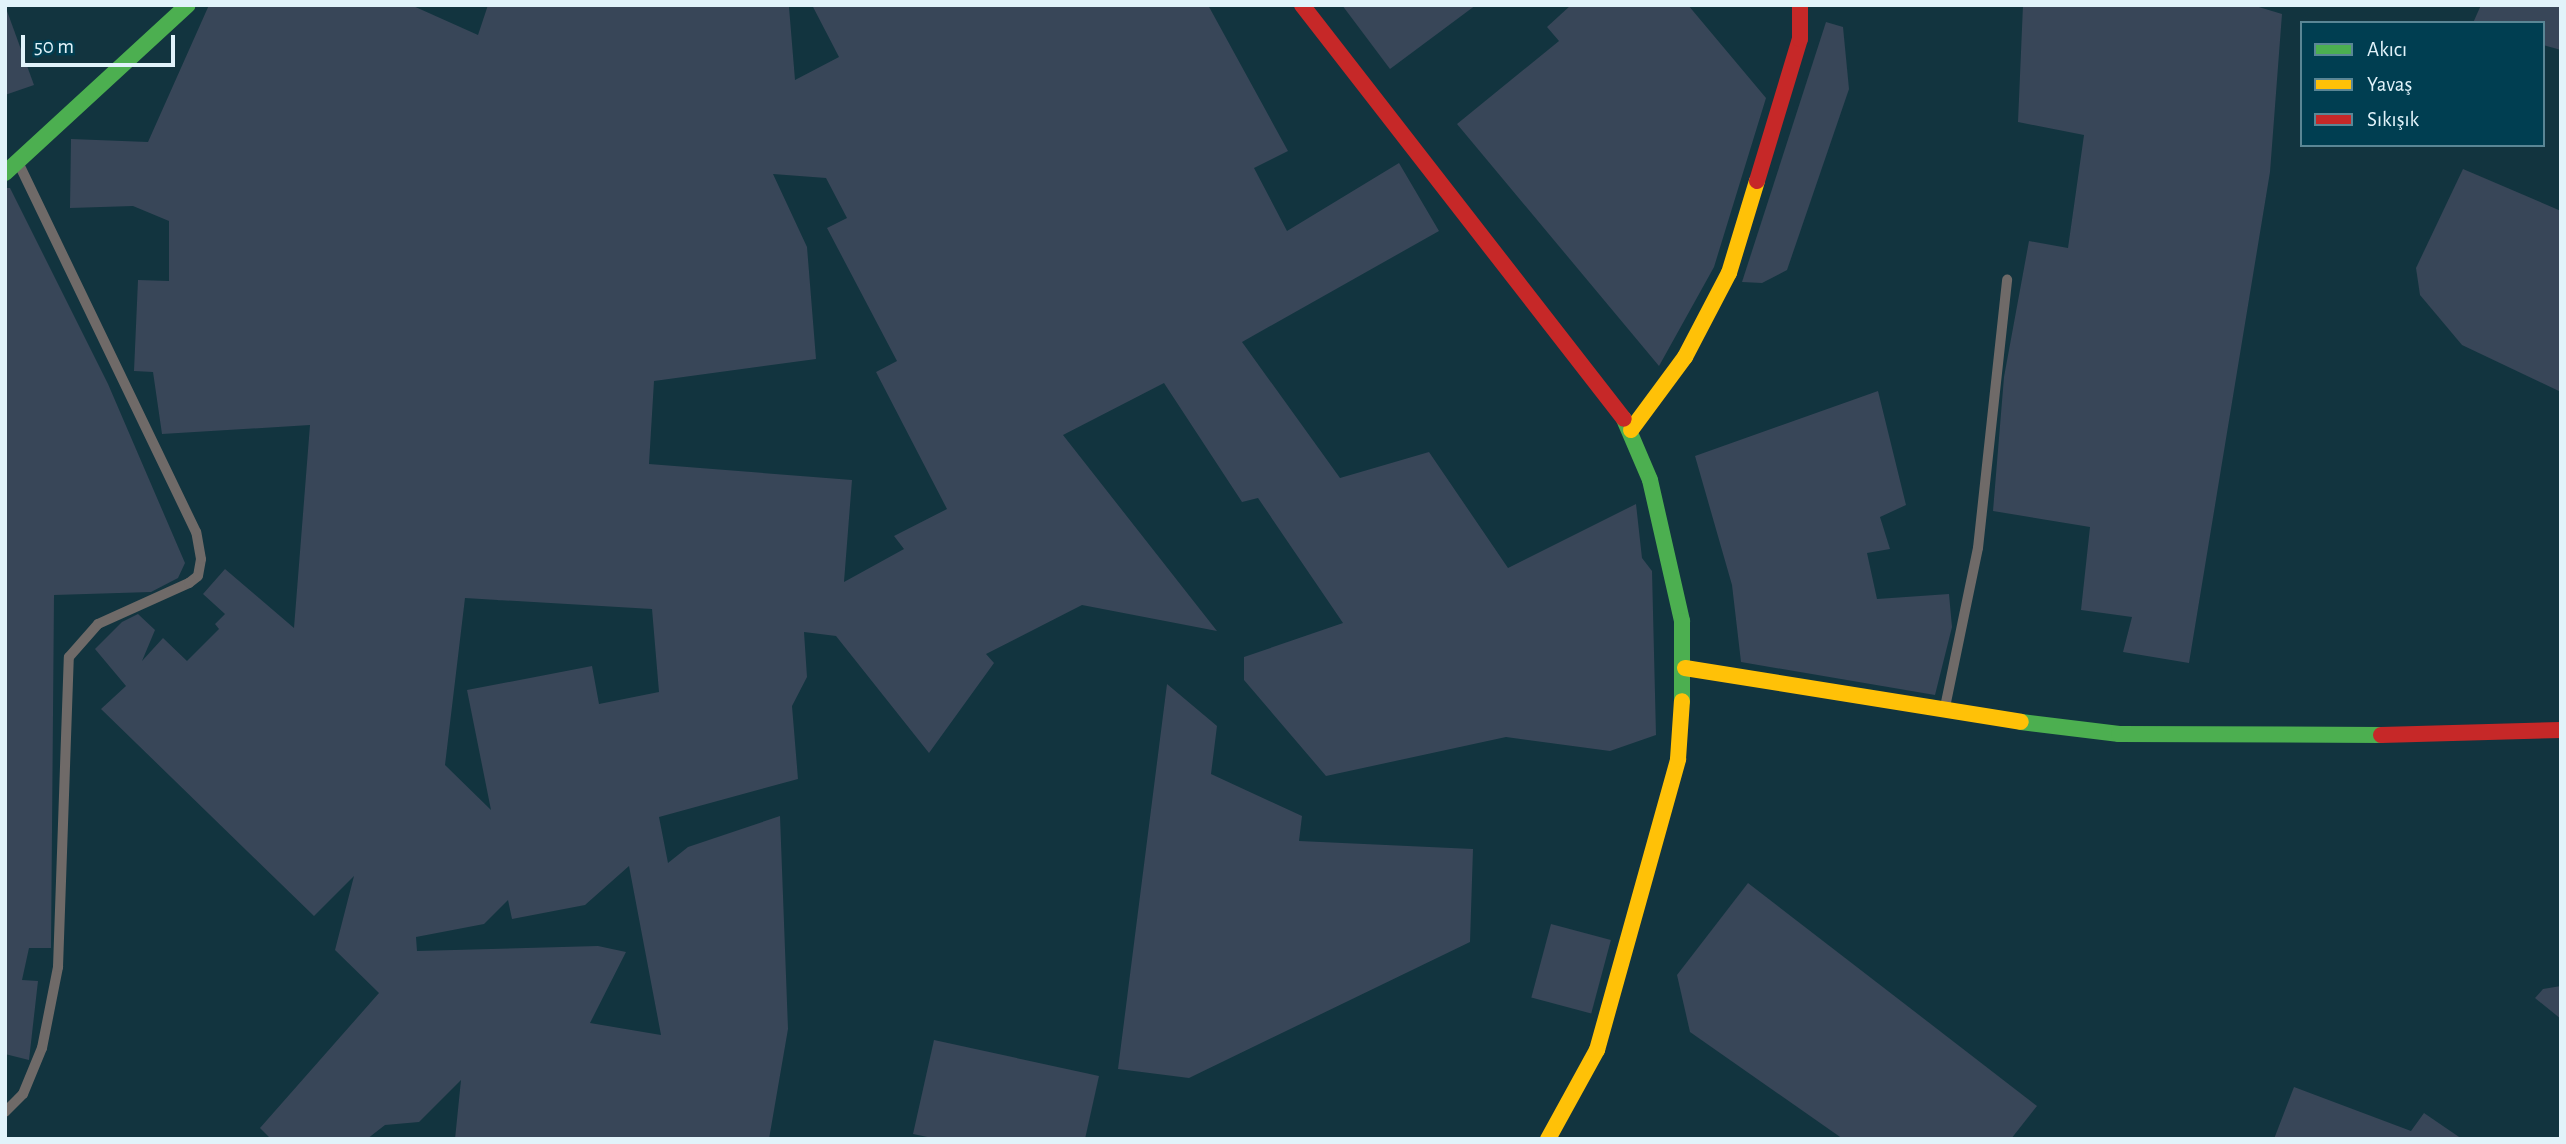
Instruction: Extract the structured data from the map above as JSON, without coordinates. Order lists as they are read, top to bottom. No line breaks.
{"legend":["Akıcı","Yavaş","Sıkışık"],"scale_bar":"50 m"}
